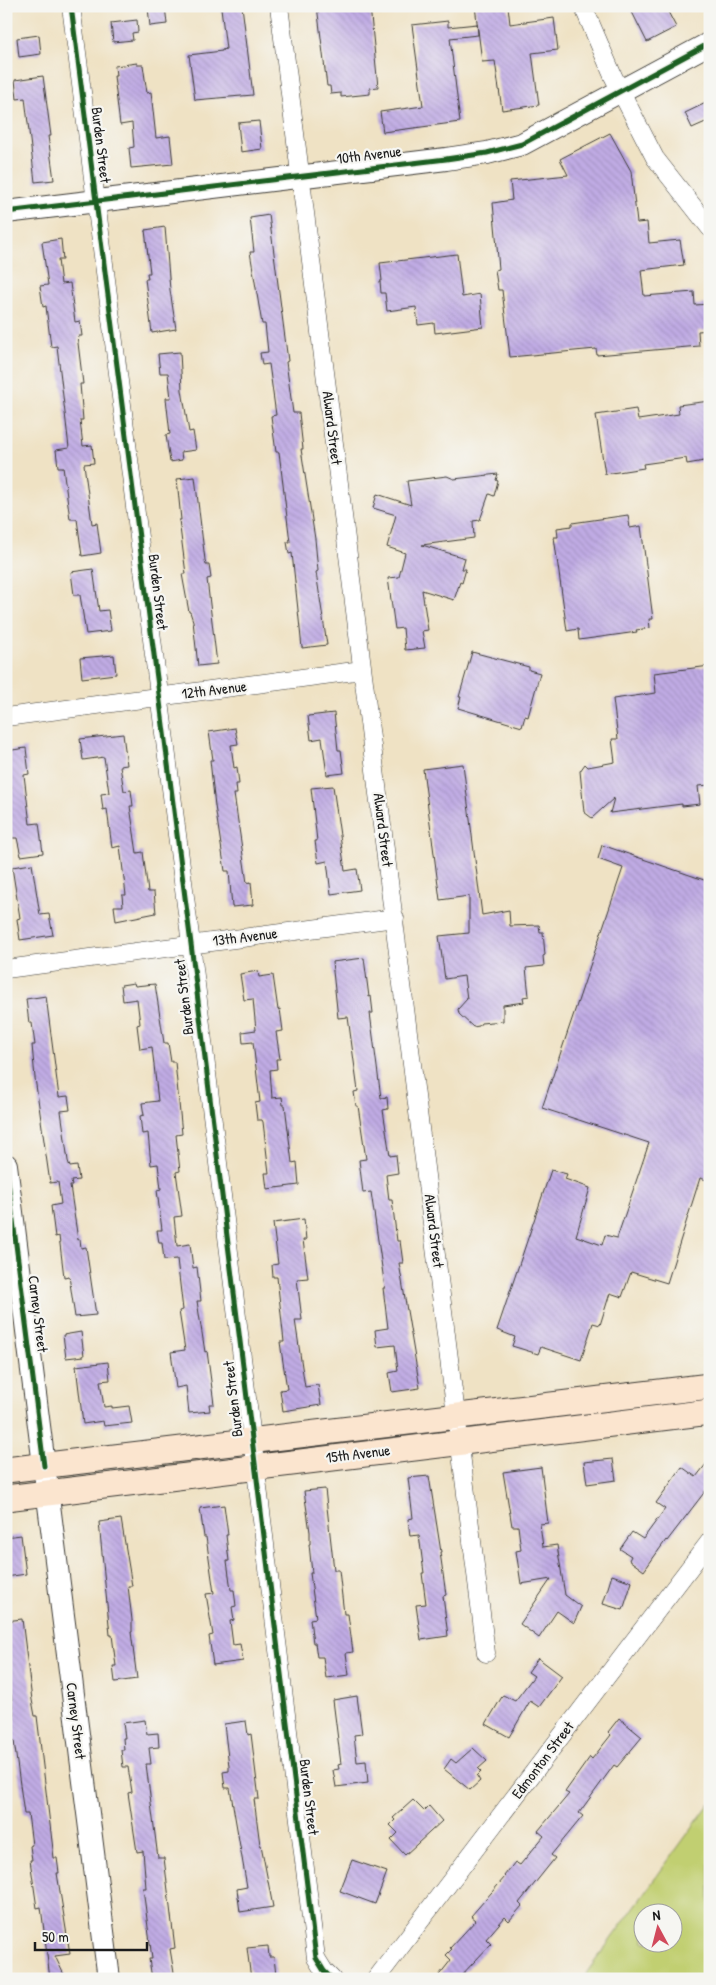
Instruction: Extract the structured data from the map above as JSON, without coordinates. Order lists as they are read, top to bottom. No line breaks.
{"streets":{"main road":["15th Avenue"],"street":["Burden Street","10th Avenue","Alward Street","12th Avenue","13th Avenue","Carney Street","Edmonton Street"]},"crossings":[["Burden Street","10th Avenue"],["Burden Street","12th Avenue"],["Burden Street","13th Avenue"],["Burden Street","15th Avenue"],["10th Avenue","Alward Street"],["Alward Street","12th Avenue"],["Alward Street","13th Avenue"],["Alward Street","15th Avenue"],["Carney Street","15th Avenue"]],"scale_bar":"50 m","north":"top"}
